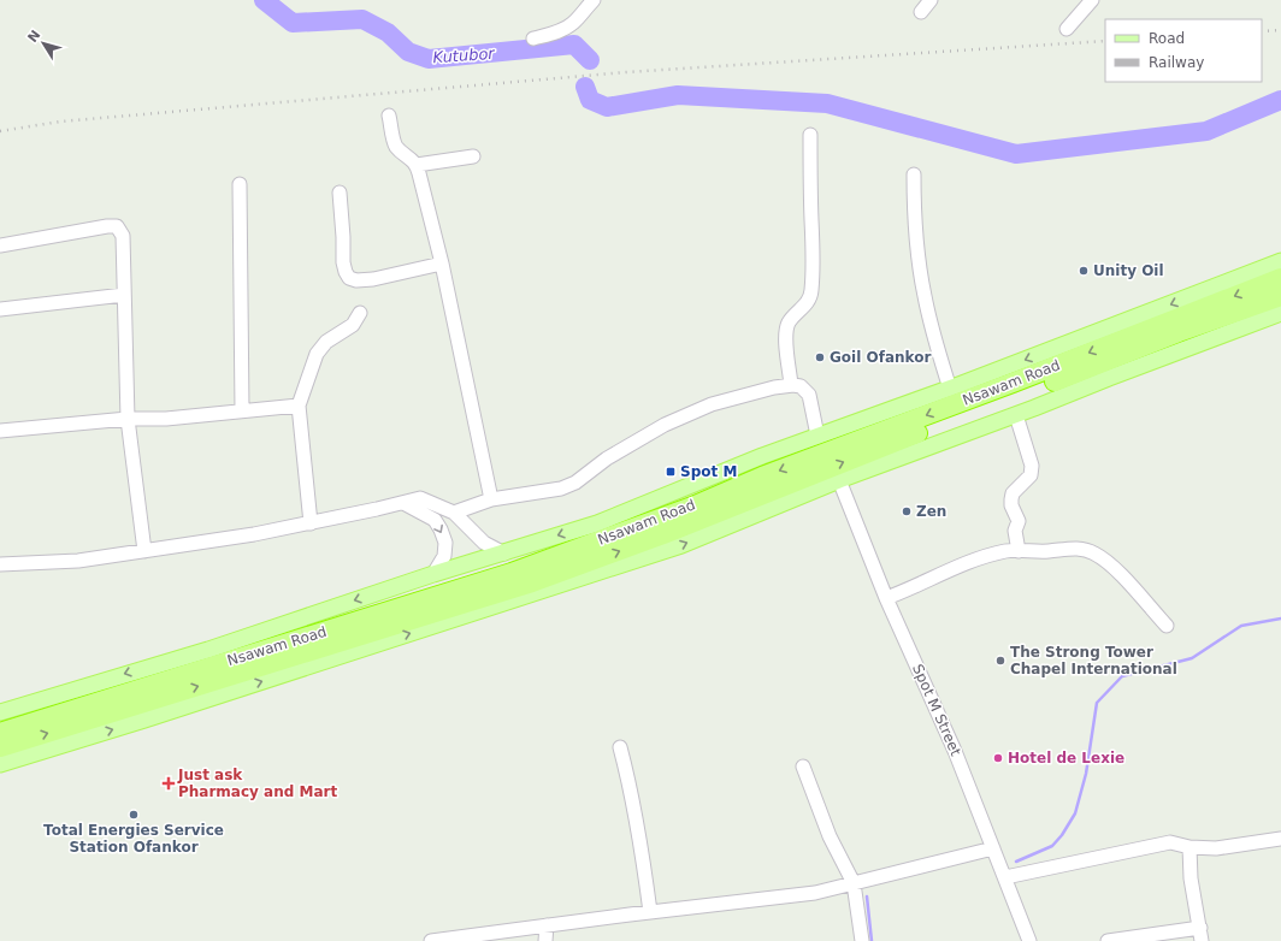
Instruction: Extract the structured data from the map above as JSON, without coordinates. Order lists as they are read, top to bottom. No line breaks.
{"streets":{"highway":["Nsawam Road"],"street":["Spot M Street"]},"water":["Kutubor"],"places":{"other":["Unity Oil","Goil Ofankor","Zen","The Strong Tower Chapel International","Hotel de Lexie","Total Energies Service Station Ofankor"],"transit":["Spot M"],"health":["Just ask Pharmacy and Mart"]},"legend":["Road","Railway"],"north":"top left"}
